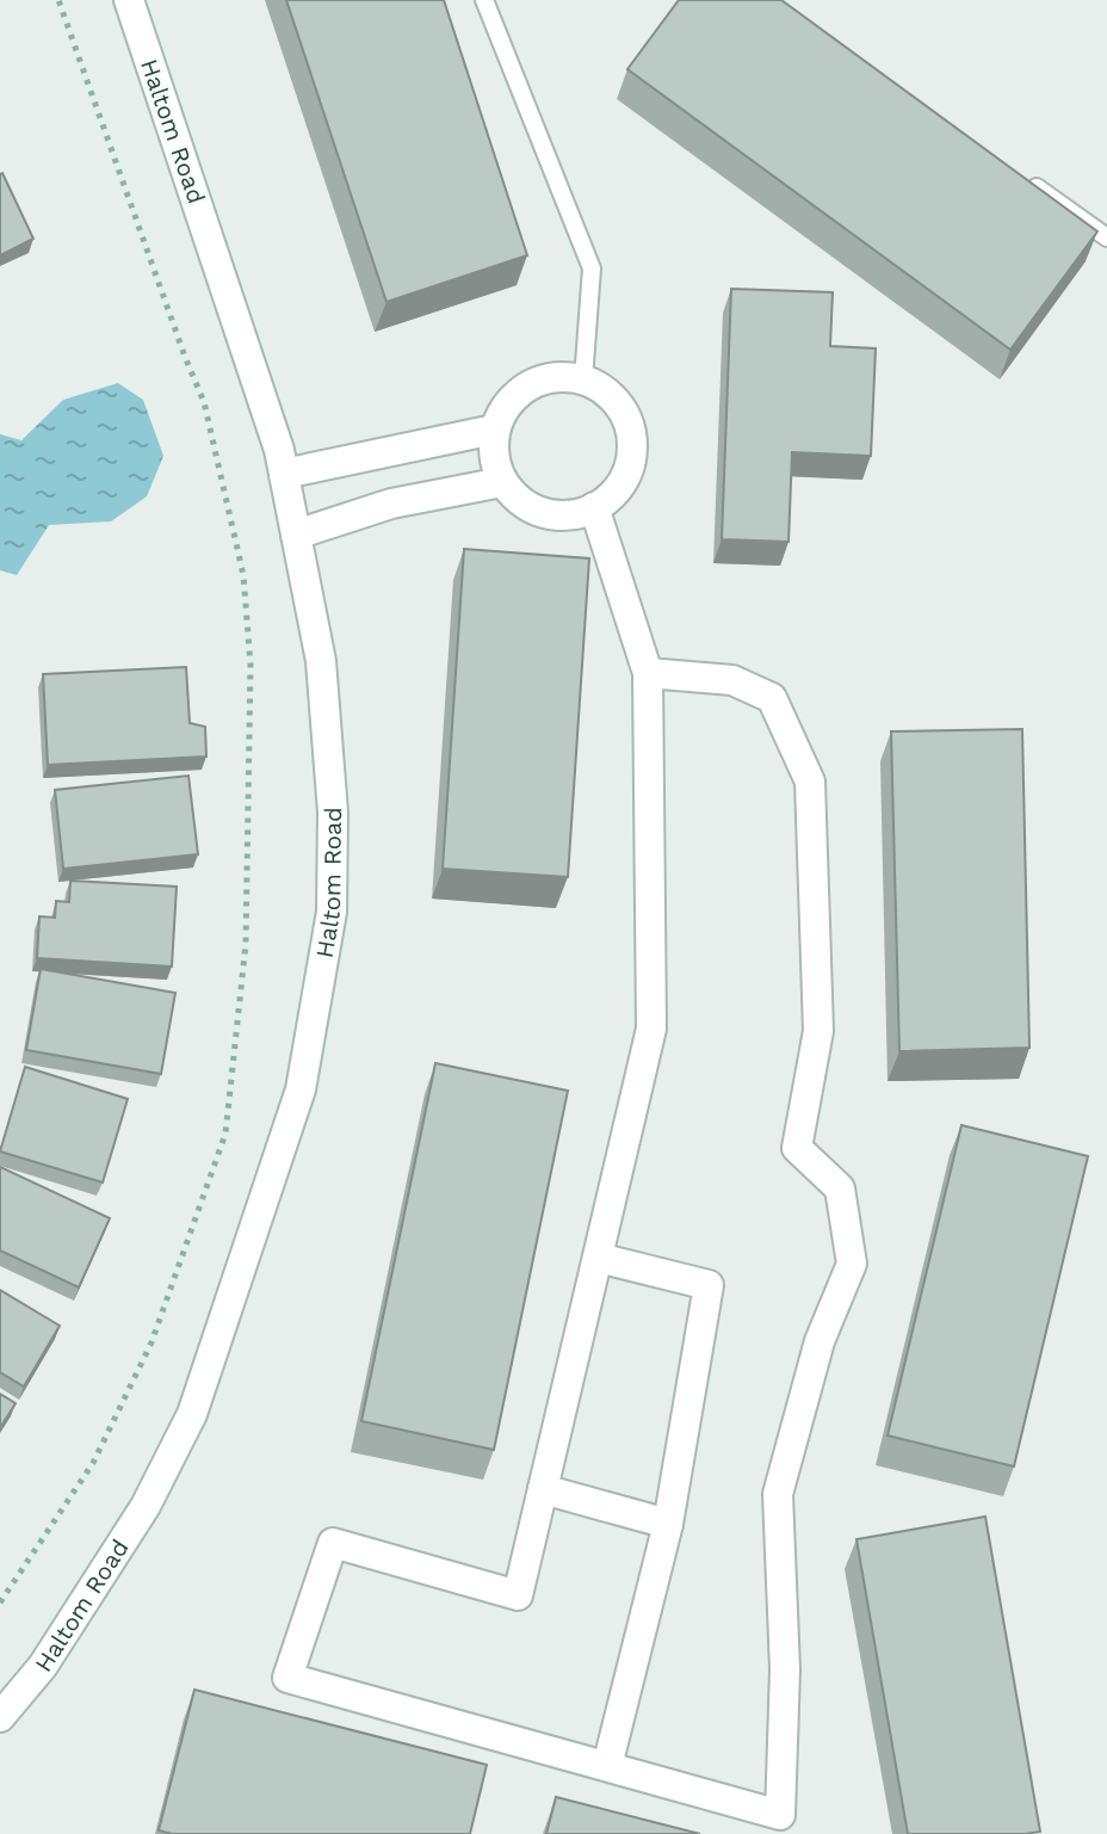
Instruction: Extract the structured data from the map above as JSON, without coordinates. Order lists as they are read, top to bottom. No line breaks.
{"streets":{"street":["Haltom Road"]}}
